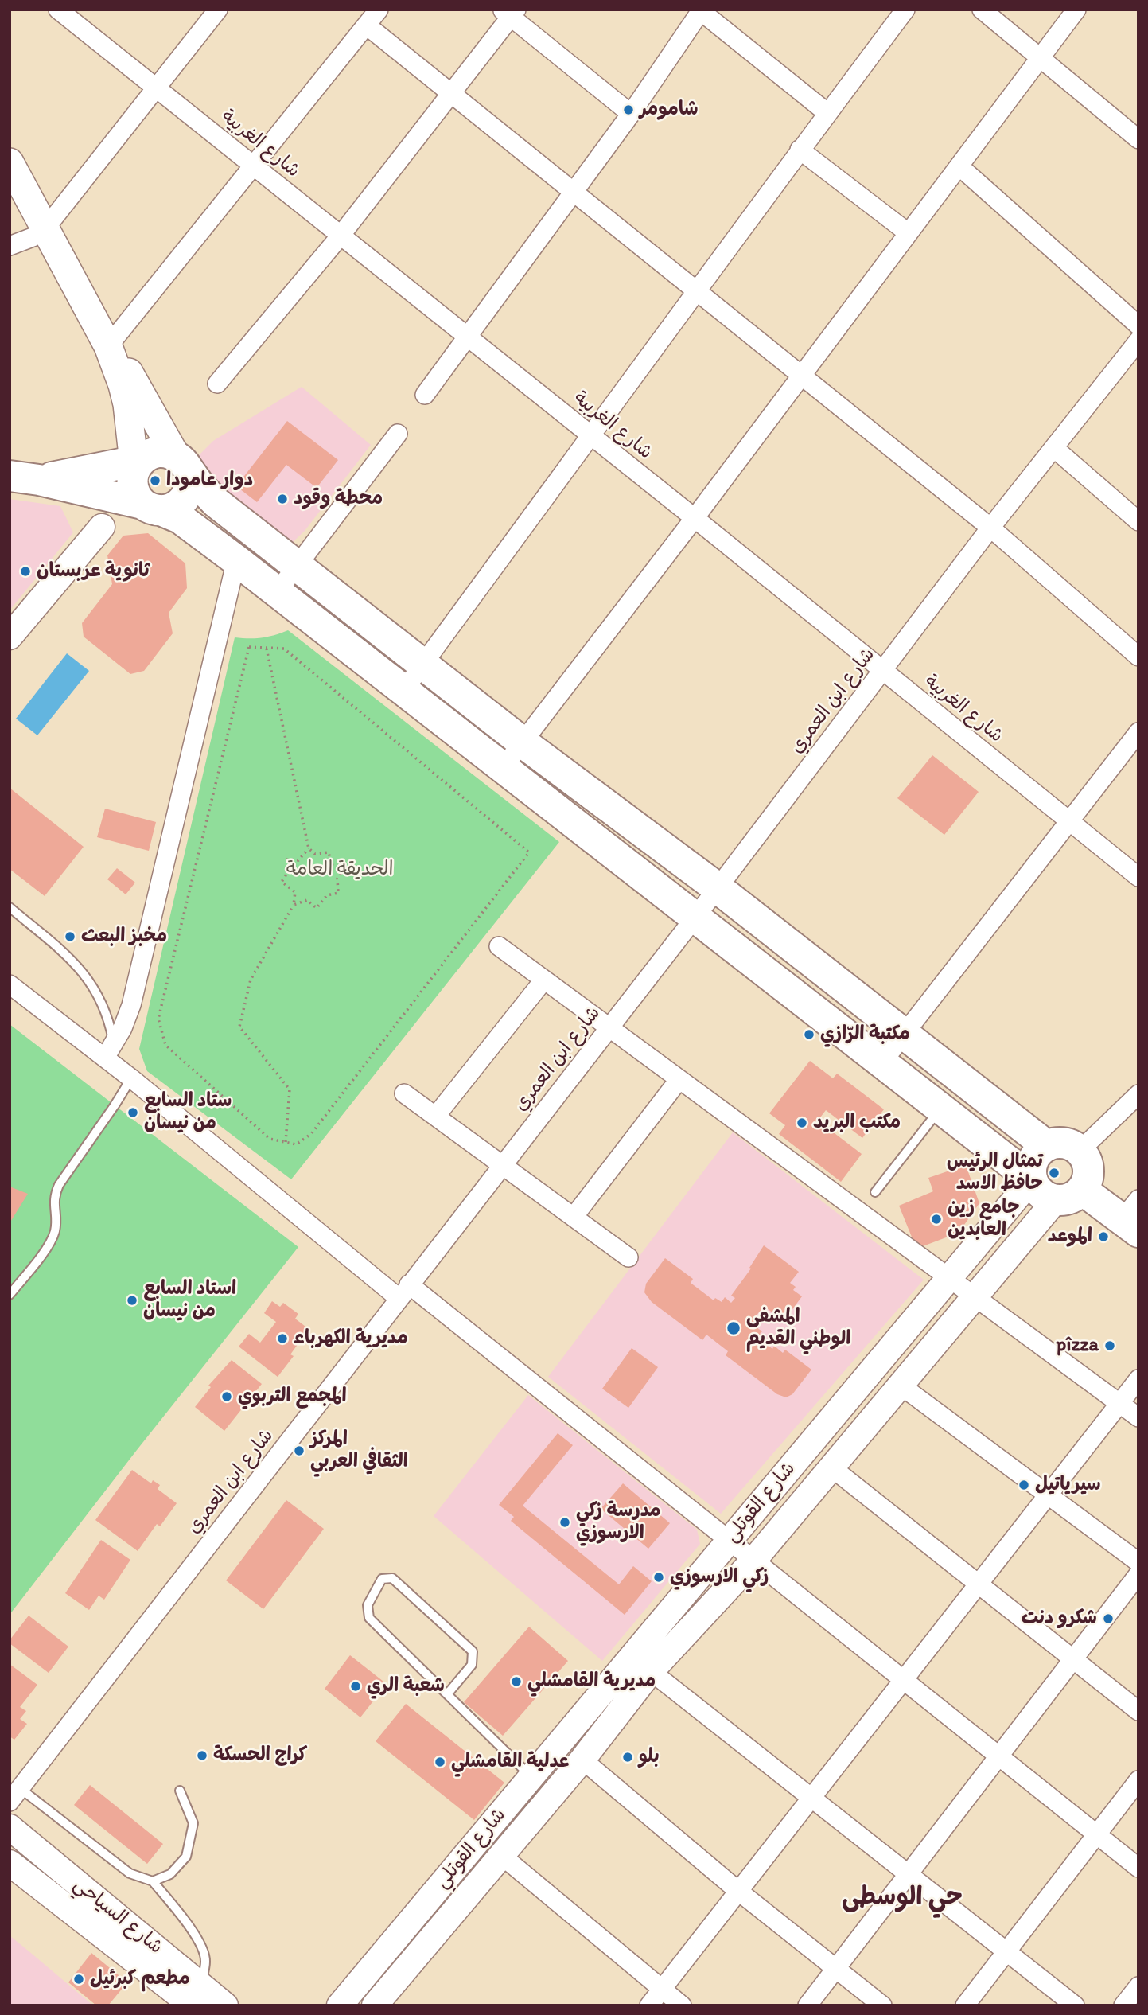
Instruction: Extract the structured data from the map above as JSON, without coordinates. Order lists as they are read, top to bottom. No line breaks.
{"streets":{"street":["شارع الغربية","شارع ابن العمري","شارع القوتلي","شارع السياحي"]},"crossings":[["شارع الغربية","شارع ابن العمري"]],"districts":["حي الوسطى"],"parks":["الحديقة العامة"],"places":["شامومر","دوار عامودا","محطة وقود","ثانوية عربستان","مخبز البعث","مكتبة الرّازي","ستاد السابع من نيسان","مكتب البريد","تمثال الرئيس حافظ الاسد","جامع زين العابدين","الموعد","استاد السابع من نيسان","المشفى الوطني القديم","مديرية الكهرباء","pîzza","المجمع التربوي","المركز الثقافي العربي","سيرياتيل","مدرسة زكي الارسوزي","زكي الارسوزي","شكرو دنت","مديرية القامشلي","شعبة الري","كراج الحسكة","بلو","عدلية القامشلي","مطعم كبرئيل"]}
